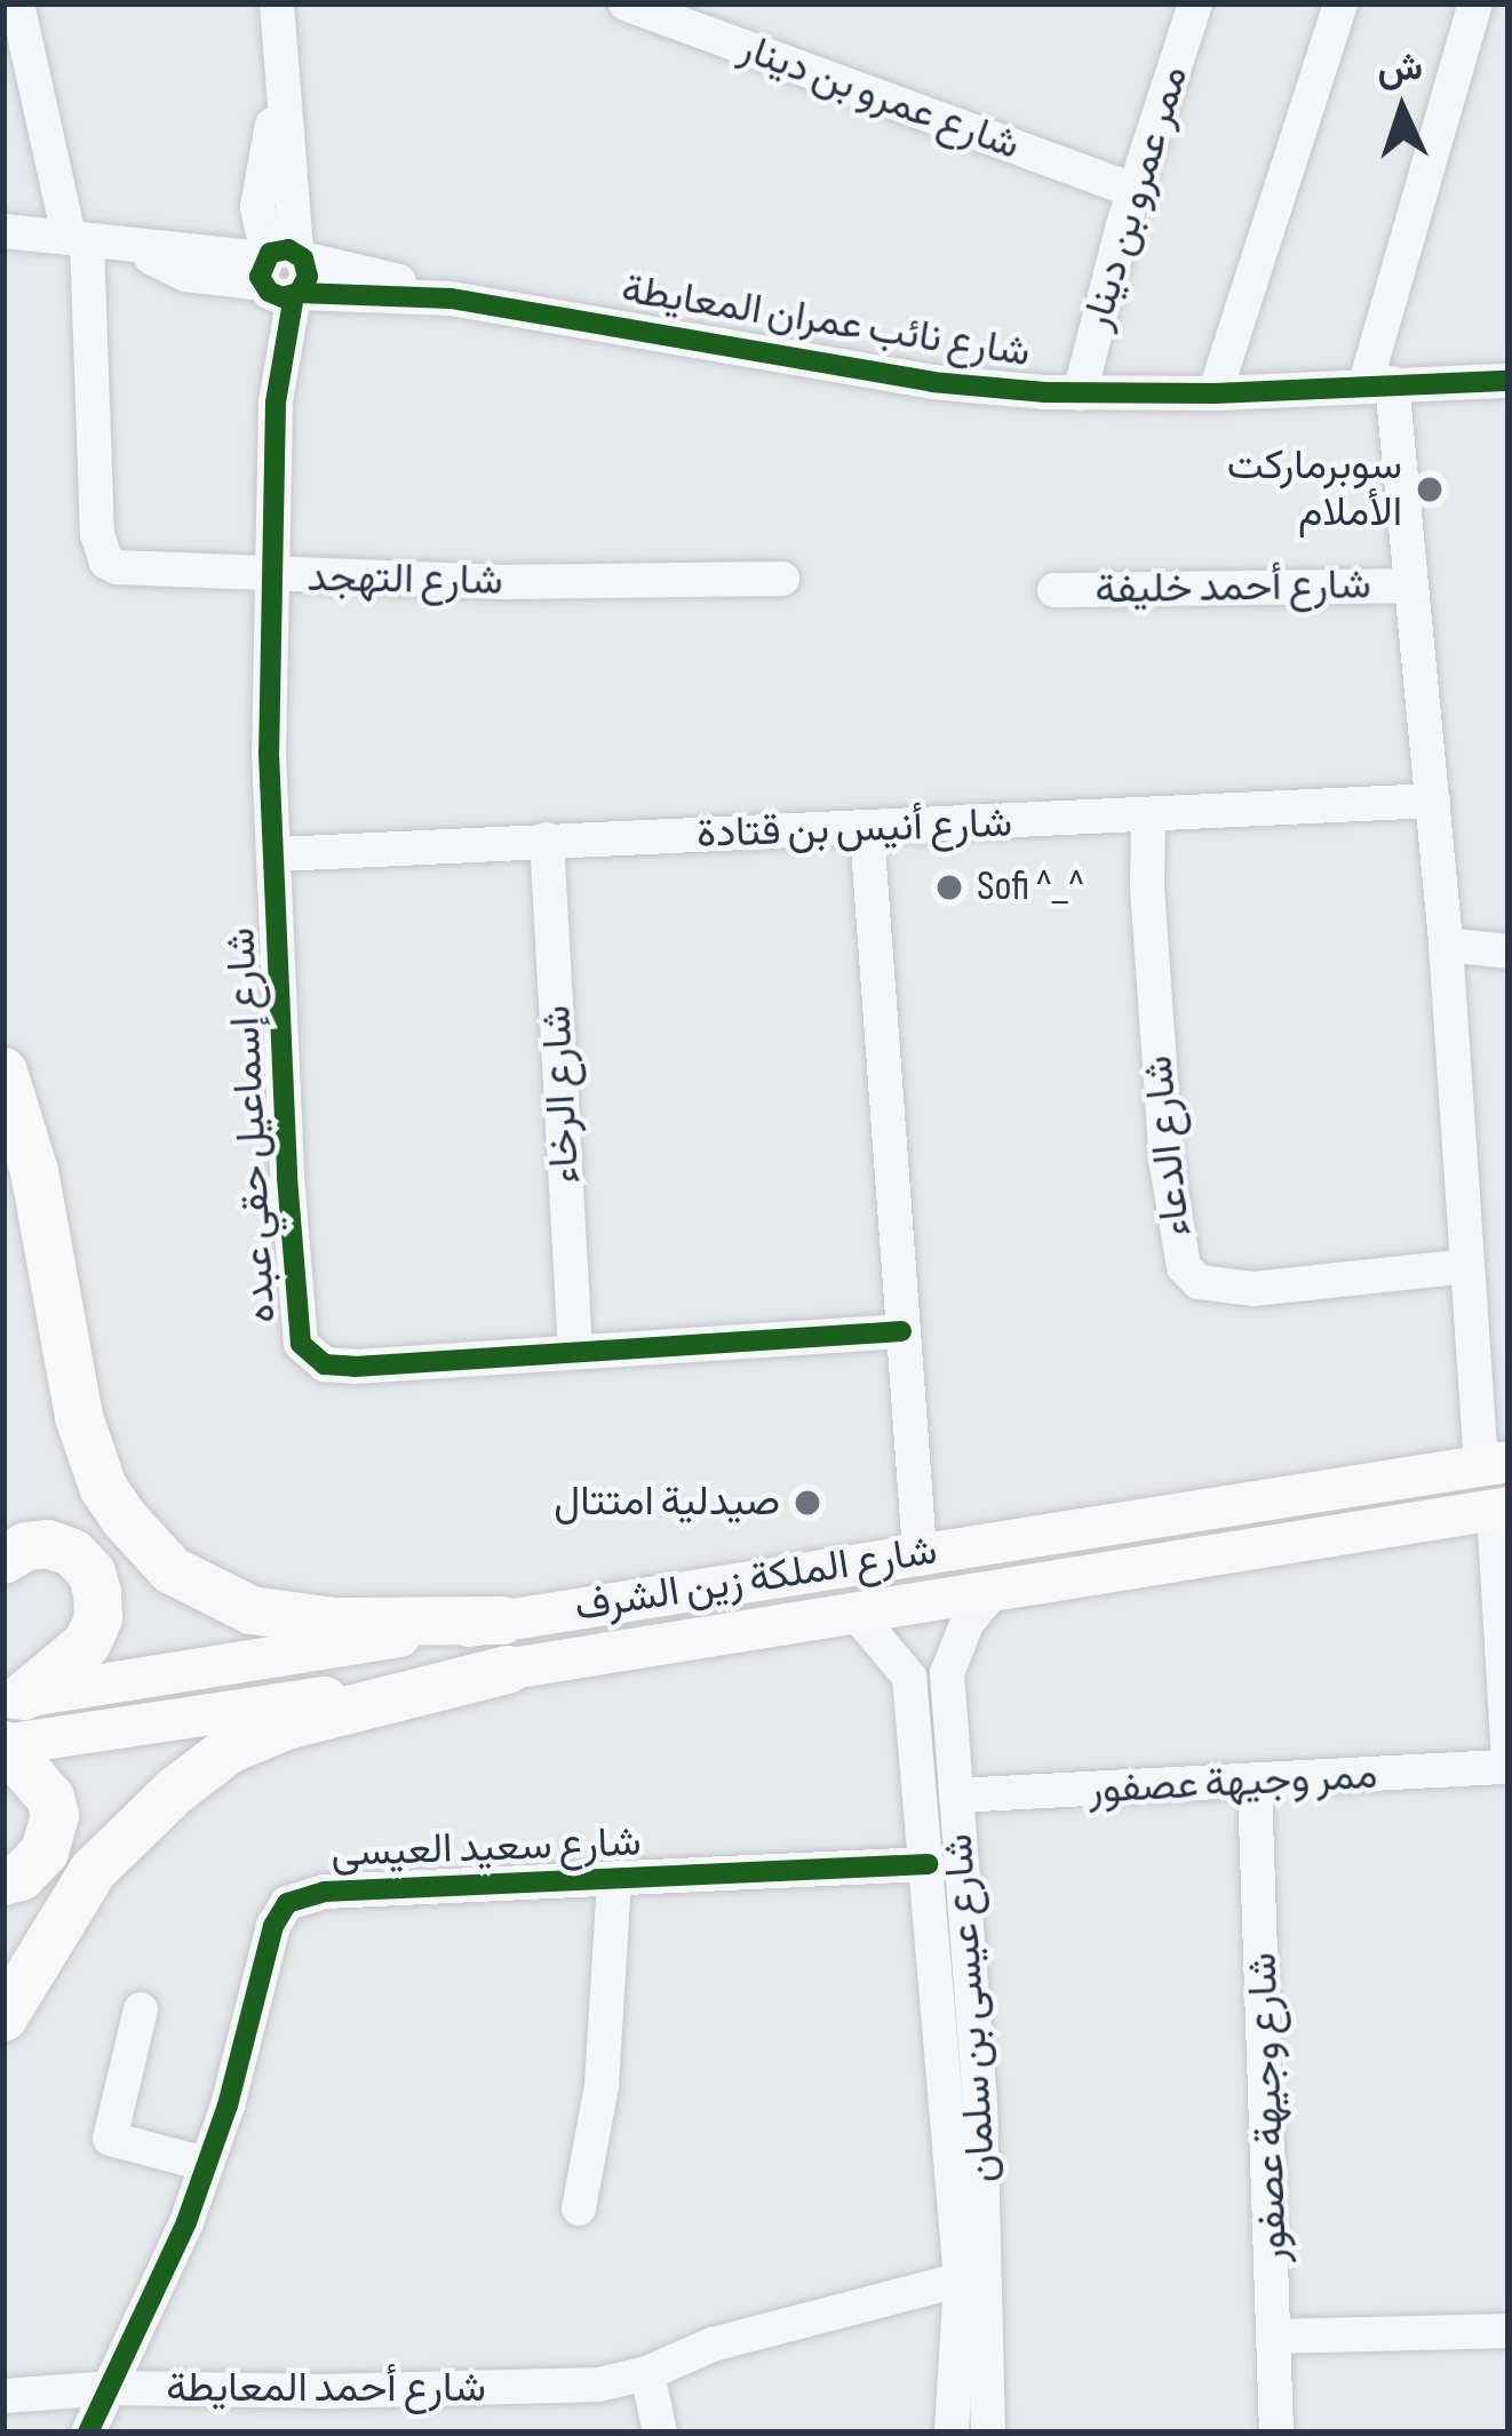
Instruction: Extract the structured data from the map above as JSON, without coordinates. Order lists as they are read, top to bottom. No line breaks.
{"streets":{"main road":["شارع الملكة زين الشرف"],"street":["شارع عمرو بن دينار","ممر عمرو بن دينار","شارع نائب عمران المعايطة","شارع التهجد","شارع أحمد خليفة","شارع أنيس بن قتادة","شارع الرخاء","شارع إسماعيل حقي عبده","شارع الدعاء","ممر وجيهة عصفور","شارع سعيد العيسى","شارع عيسى بن سلمان","شارع وجيهة عصفور","شارع أحمد المعايطة"]},"crossings":[["شارع عمرو بن دينار","ممر عمرو بن دينار"],["ممر عمرو بن دينار","شارع نائب عمران المعايطة"],["شارع نائب عمران المعايطة","شارع التهجد"],["شارع نائب عمران المعايطة","شارع إسماعيل حقي عبده"],["شارع التهجد","شارع إسماعيل حقي عبده"],["شارع أنيس بن قتادة","شارع الرخاء"],["شارع أنيس بن قتادة","شارع إسماعيل حقي عبده"],["شارع أنيس بن قتادة","شارع الدعاء"],["شارع الرخاء","شارع إسماعيل حقي عبده"],["شارع الملكة زين الشرف","شارع عيسى بن سلمان"],["ممر وجيهة عصفور","شارع عيسى بن سلمان"],["ممر وجيهة عصفور","شارع وجيهة عصفور"],["شارع سعيد العيسى","شارع عيسى بن سلمان"],["شارع سعيد العيسى","شارع أحمد المعايطة"],["شارع عيسى بن سلمان","شارع أحمد المعايطة"]],"places":["سوبرماركت الأملام","Sofi ^_^","صيدلية امتتال"],"north":"top"}
